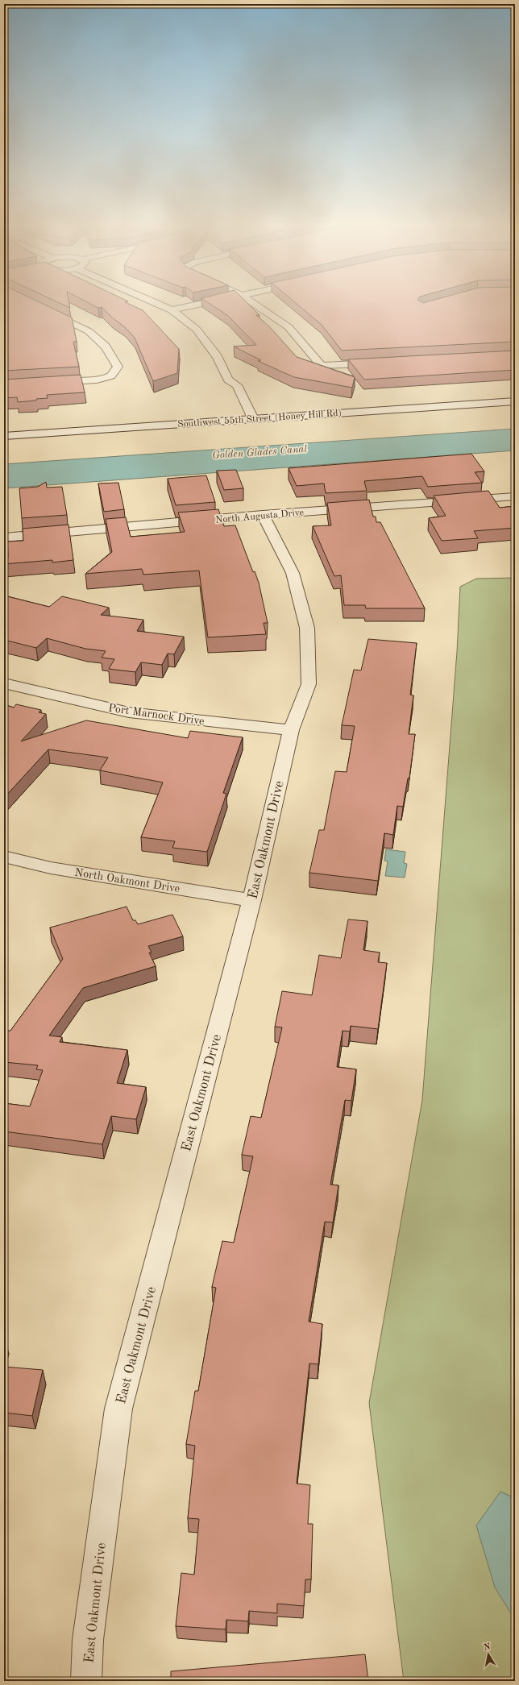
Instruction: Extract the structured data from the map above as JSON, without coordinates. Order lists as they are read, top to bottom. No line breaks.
{"streets":{"street":["Southwest 55th Street (Honey Hill Rd)","North Augusta Drive","Port Marnock Drive","East Oakmont Drive","North Oakmont Drive"]},"crossings":[["North Augusta Drive","East Oakmont Drive"],["Port Marnock Drive","East Oakmont Drive"],["East Oakmont Drive","North Oakmont Drive"]],"water":["Golden Glades Canal"],"north":"top"}
